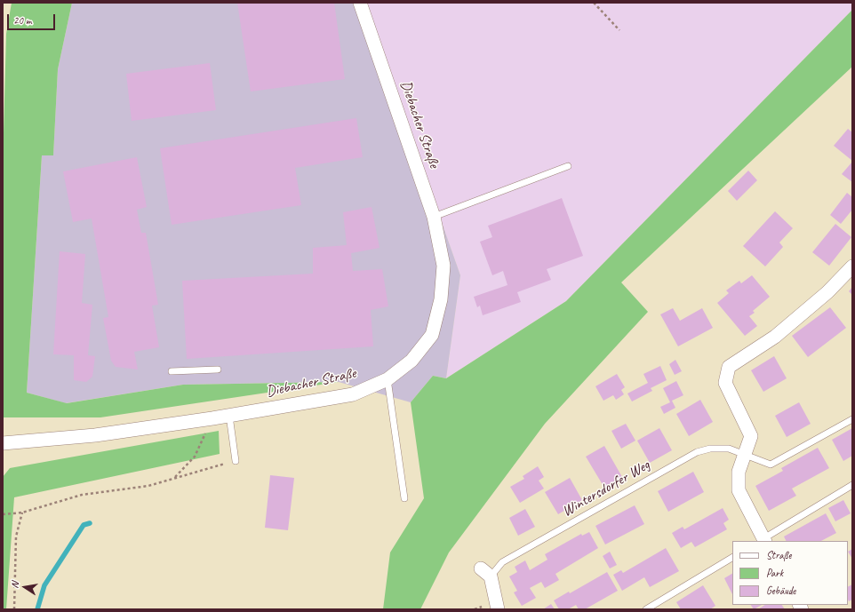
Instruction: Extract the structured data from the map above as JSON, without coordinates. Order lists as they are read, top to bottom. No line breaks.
{"streets":{"street":["Diebacher Straße"],"lane":["Wintersdorfer Weg"]},"legend":["Straße","Park","Gebäude"],"scale_bar":"20 m","north":"left"}
